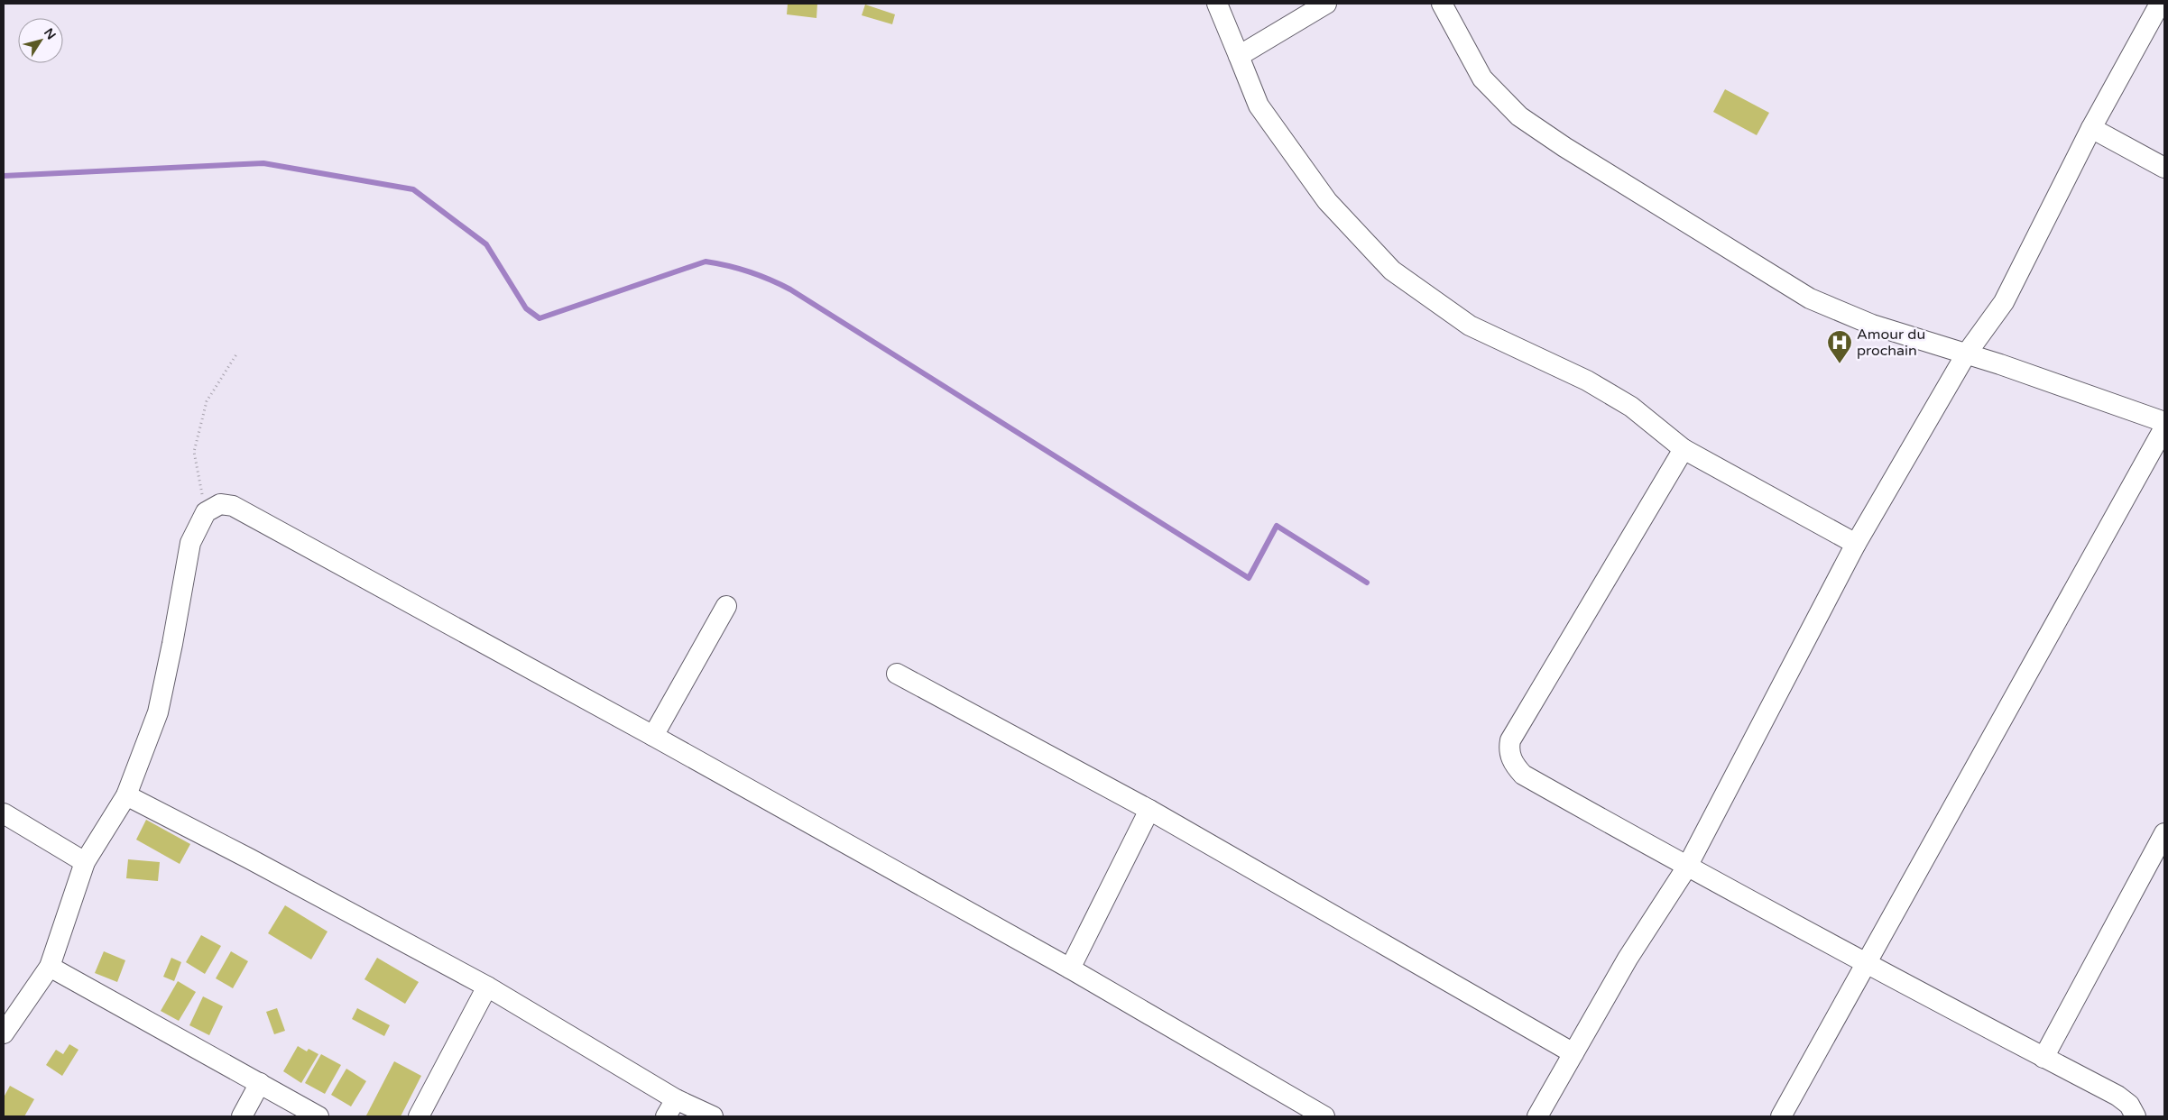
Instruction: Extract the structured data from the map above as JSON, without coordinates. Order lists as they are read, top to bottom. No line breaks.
{"places":{"hospital":["Amour du prochain"]},"north":"top right"}
